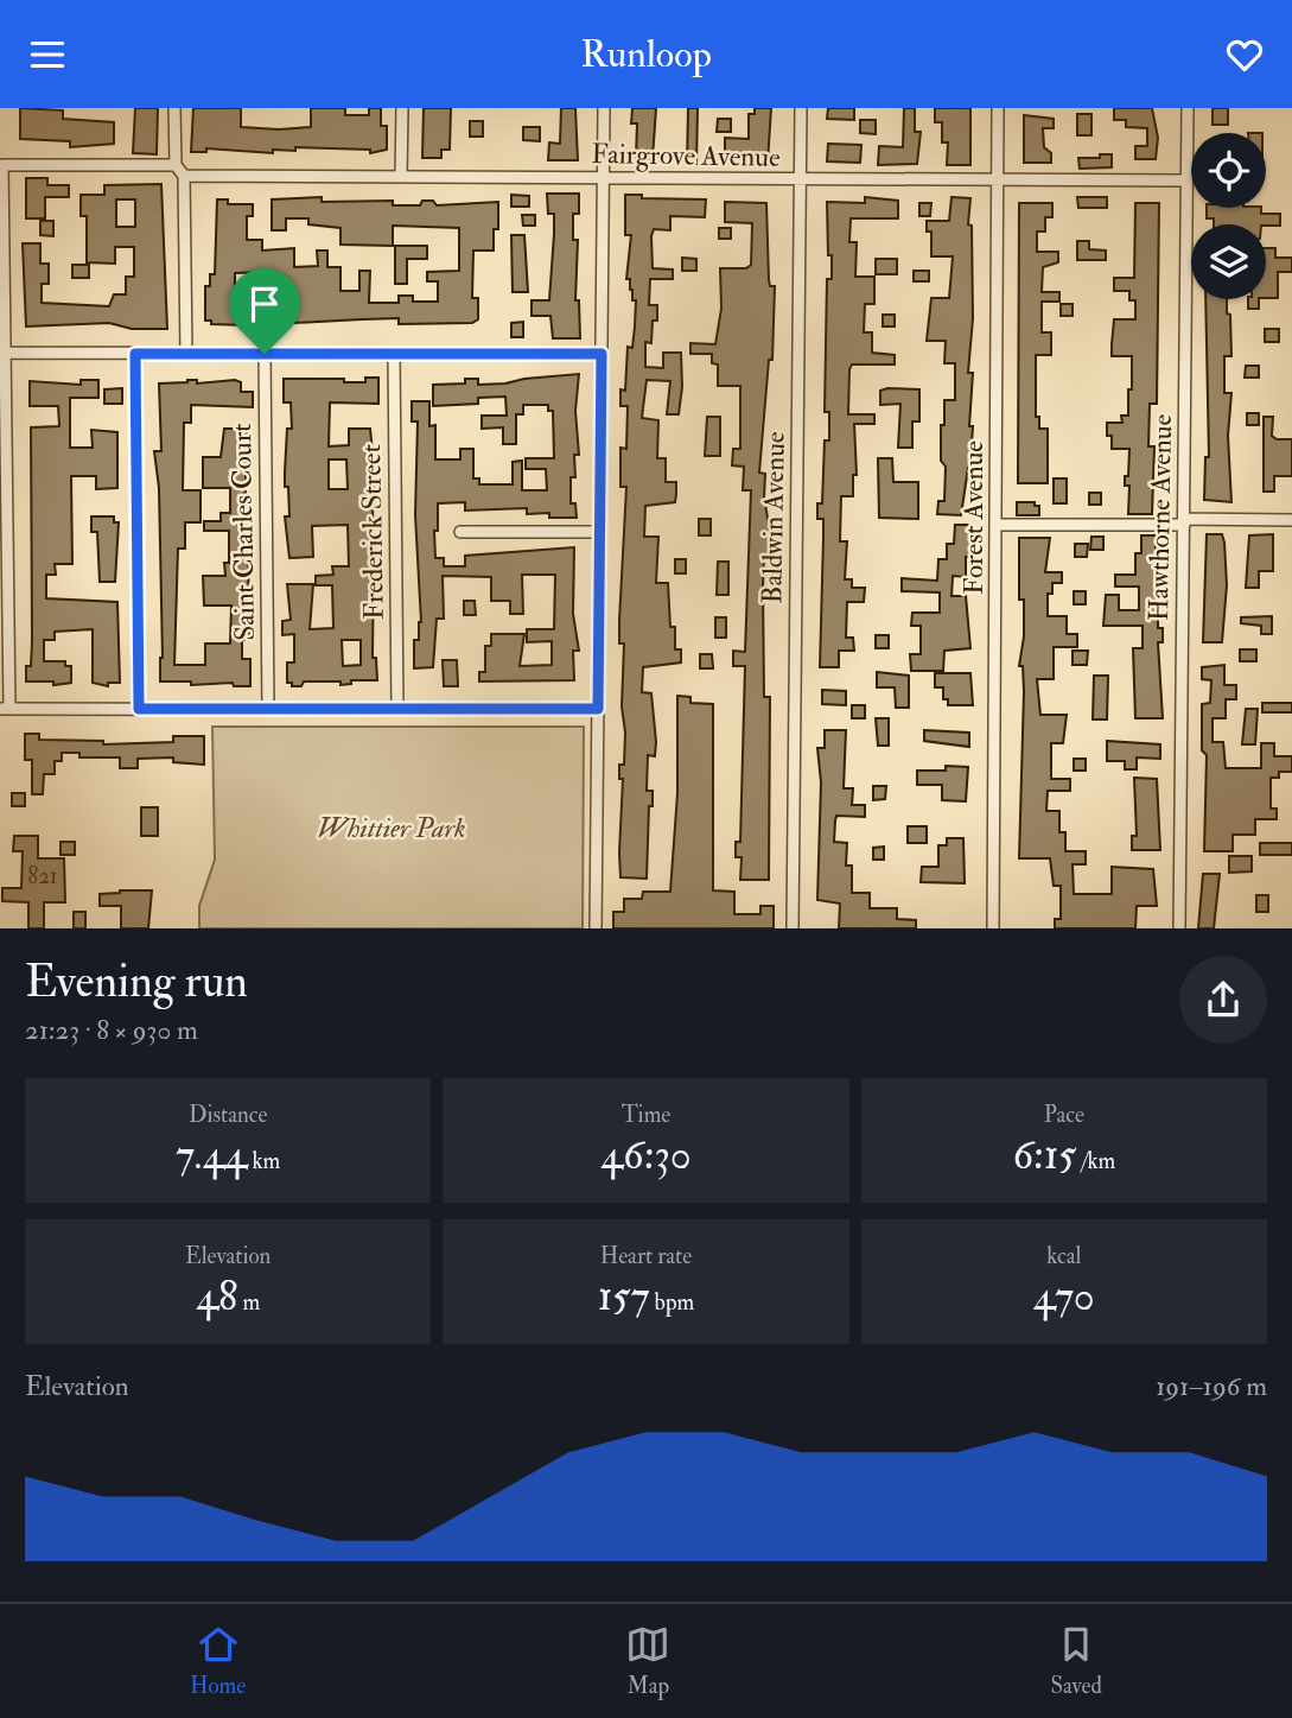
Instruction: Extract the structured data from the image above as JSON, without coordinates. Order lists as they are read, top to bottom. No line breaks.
{"streets":{"street":["Fairgrove Avenue","Baldwin Avenue","Forest Avenue","Hawthorne Avenue","Saint Charles Court","Frederick Street"]},"crossings":[["Fairgrove Avenue","Baldwin Avenue"],["Fairgrove Avenue","Forest Avenue"],["Fairgrove Avenue","Hawthorne Avenue"]],"parks":["Whittier Park"],"house_numbers":["821"],"page":{"header":"Runloop","heading":["Evening run","21:23 · 8 × 930 m"],"stats":[["Distance","7.44 km"],["Time","46:30"],["Pace","6:15 /km"],["Elevation","48 m"],["Heart rate","157 bpm"],["kcal","470"]],"chart":["Elevation","191–196 m"],"tabs":["Home","Map","Saved"]}}
